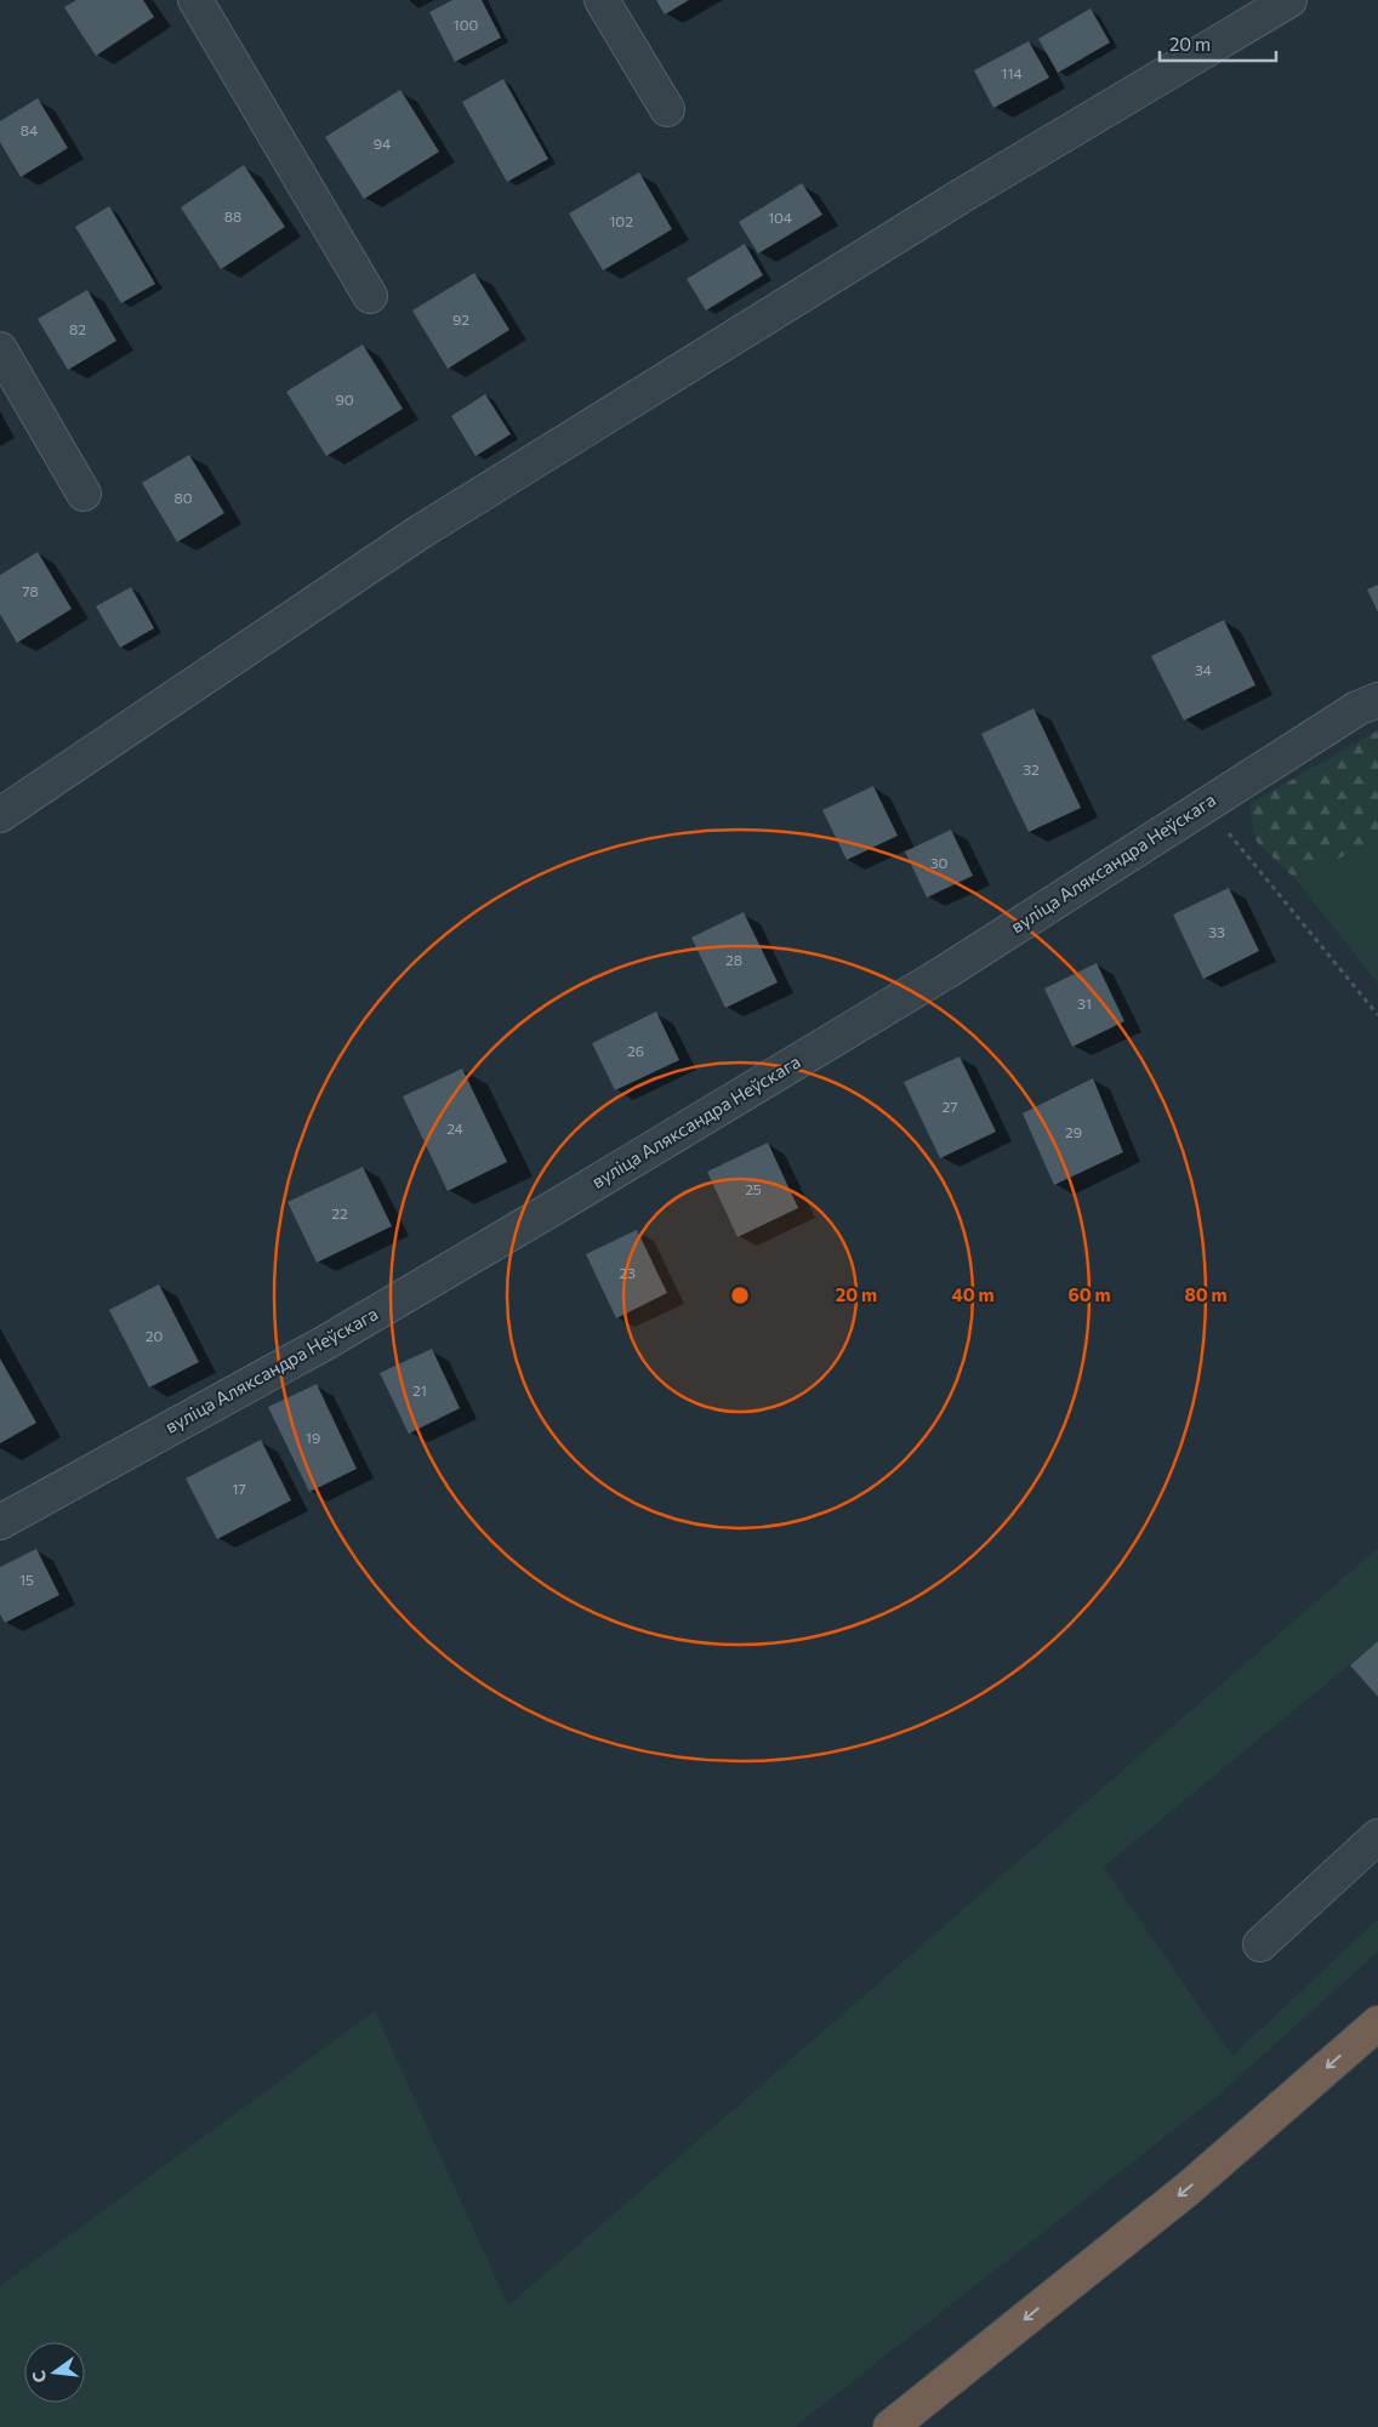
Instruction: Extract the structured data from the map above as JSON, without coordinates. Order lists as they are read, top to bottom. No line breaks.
{"streets":{"street":["вуліца Аляксандра Неўскага"]},"house_numbers":["100","114","84","94","88","104","102","92","82","90","80","78","34","32","30","33","28","31","26","27","24","29","25","22","23","20","21","19","17","15"],"scale_bar":"20 m","north":"left","rings":["20 m","40 m","60 m","80 m"]}
